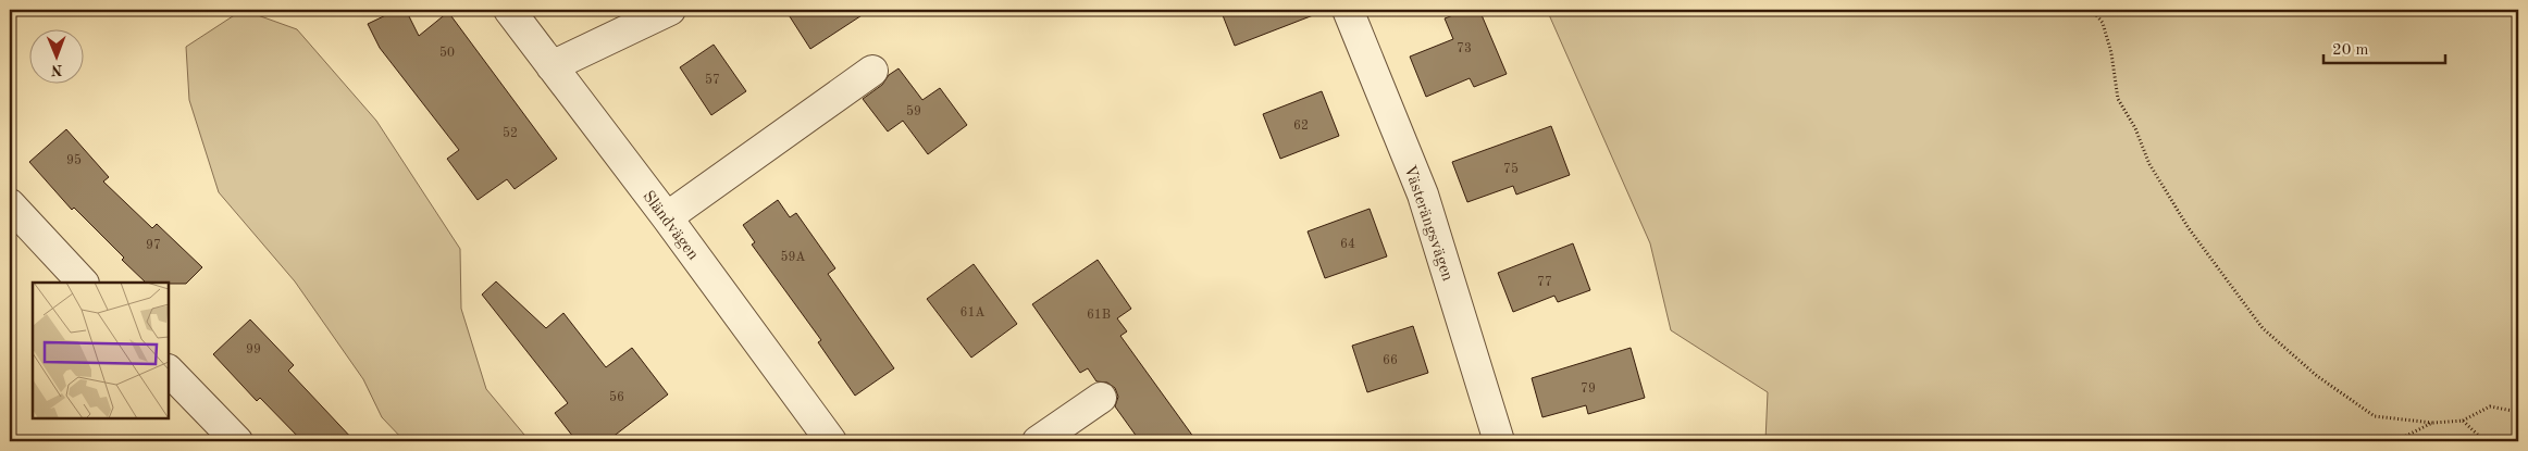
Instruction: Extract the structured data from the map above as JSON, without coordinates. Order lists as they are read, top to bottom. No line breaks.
{"streets":{"street":["Västerängsvägen","Sländvägen"]},"house_numbers":["73","50","57","59","62","52","95","75","64","97","59A","77","61A","61B","99","66","79","56"],"scale_bar":"20 m","north":"bottom"}
